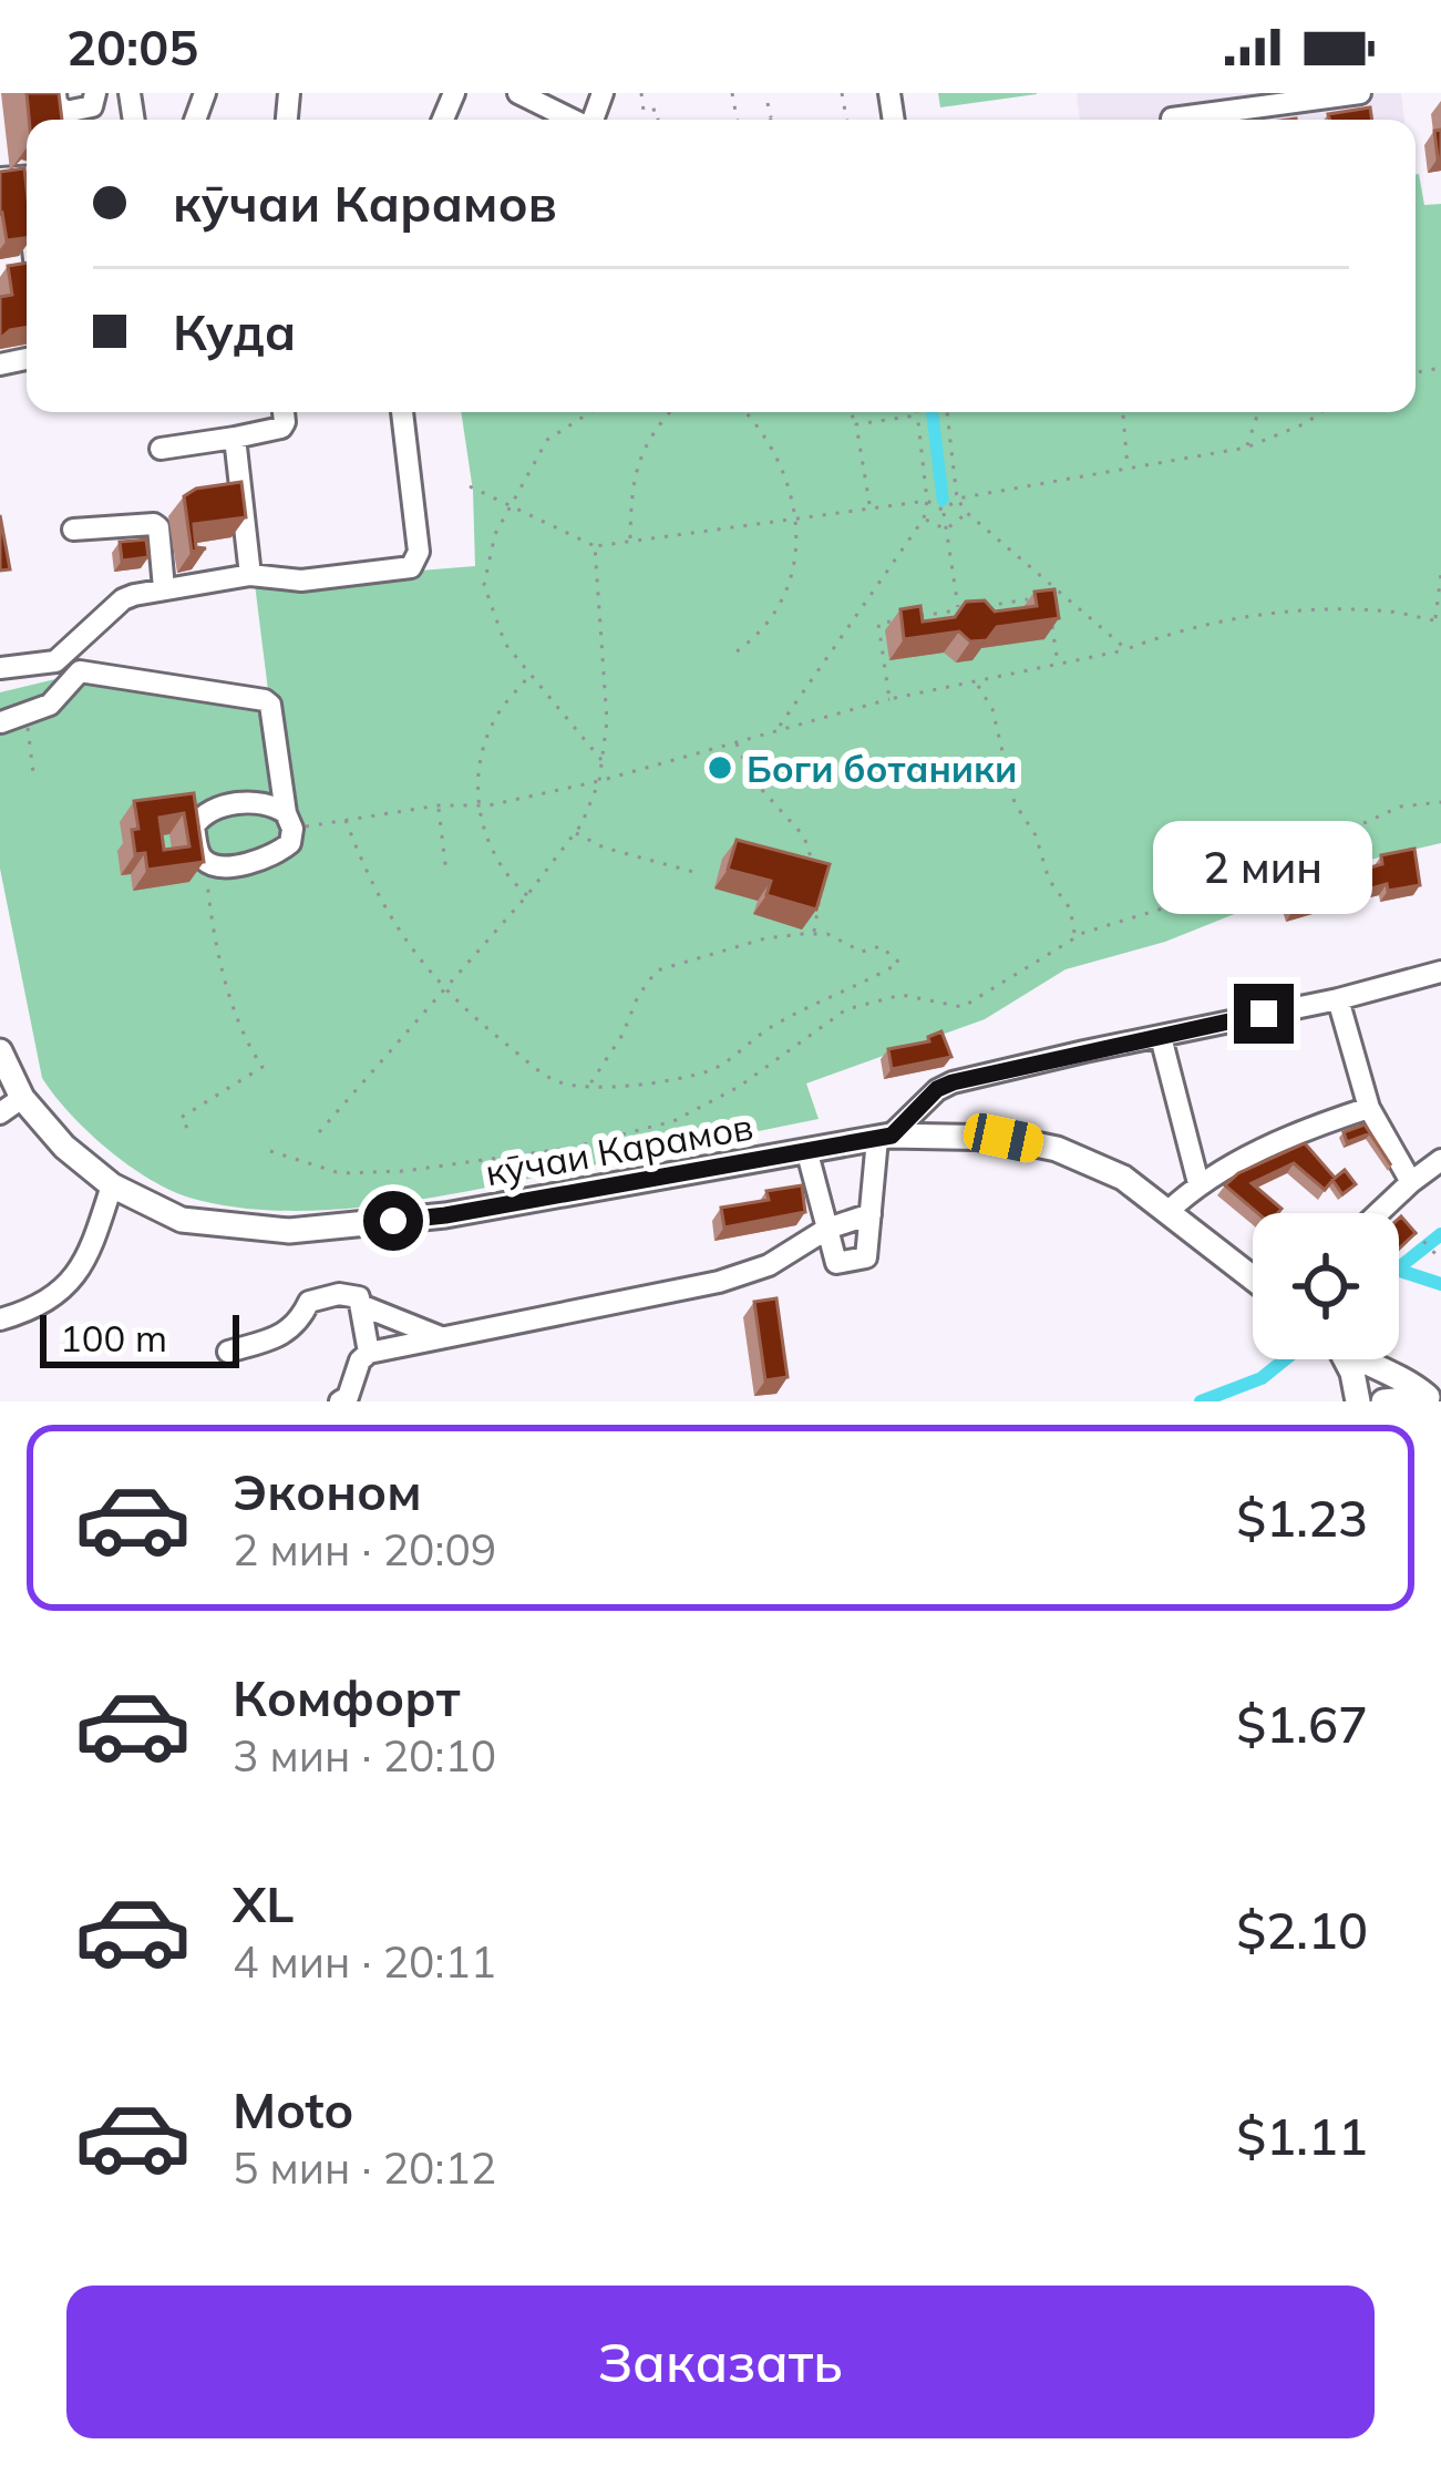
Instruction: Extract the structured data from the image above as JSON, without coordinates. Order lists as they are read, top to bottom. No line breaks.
{"streets":{"main road":["кӯчаи Карамов"]},"places":["Боги ботаники"],"scale_bar":"100 m","page":{"status":"20:05","banner":["кӯчаи Карамов","Куда"],"bubble":"2 мин","scale":"100 m","list":[{"name":"Эконом","note":"2 мин · 20:09","value":"$1.23"},{"name":"Комфорт","note":"3 мин · 20:10","value":"$1.67"},{"name":"XL","note":"4 мин · 20:11","value":"$2.10"},{"name":"Moto","note":"5 мин · 20:12","value":"$1.11"}],"buttons":"Заказать"}}
